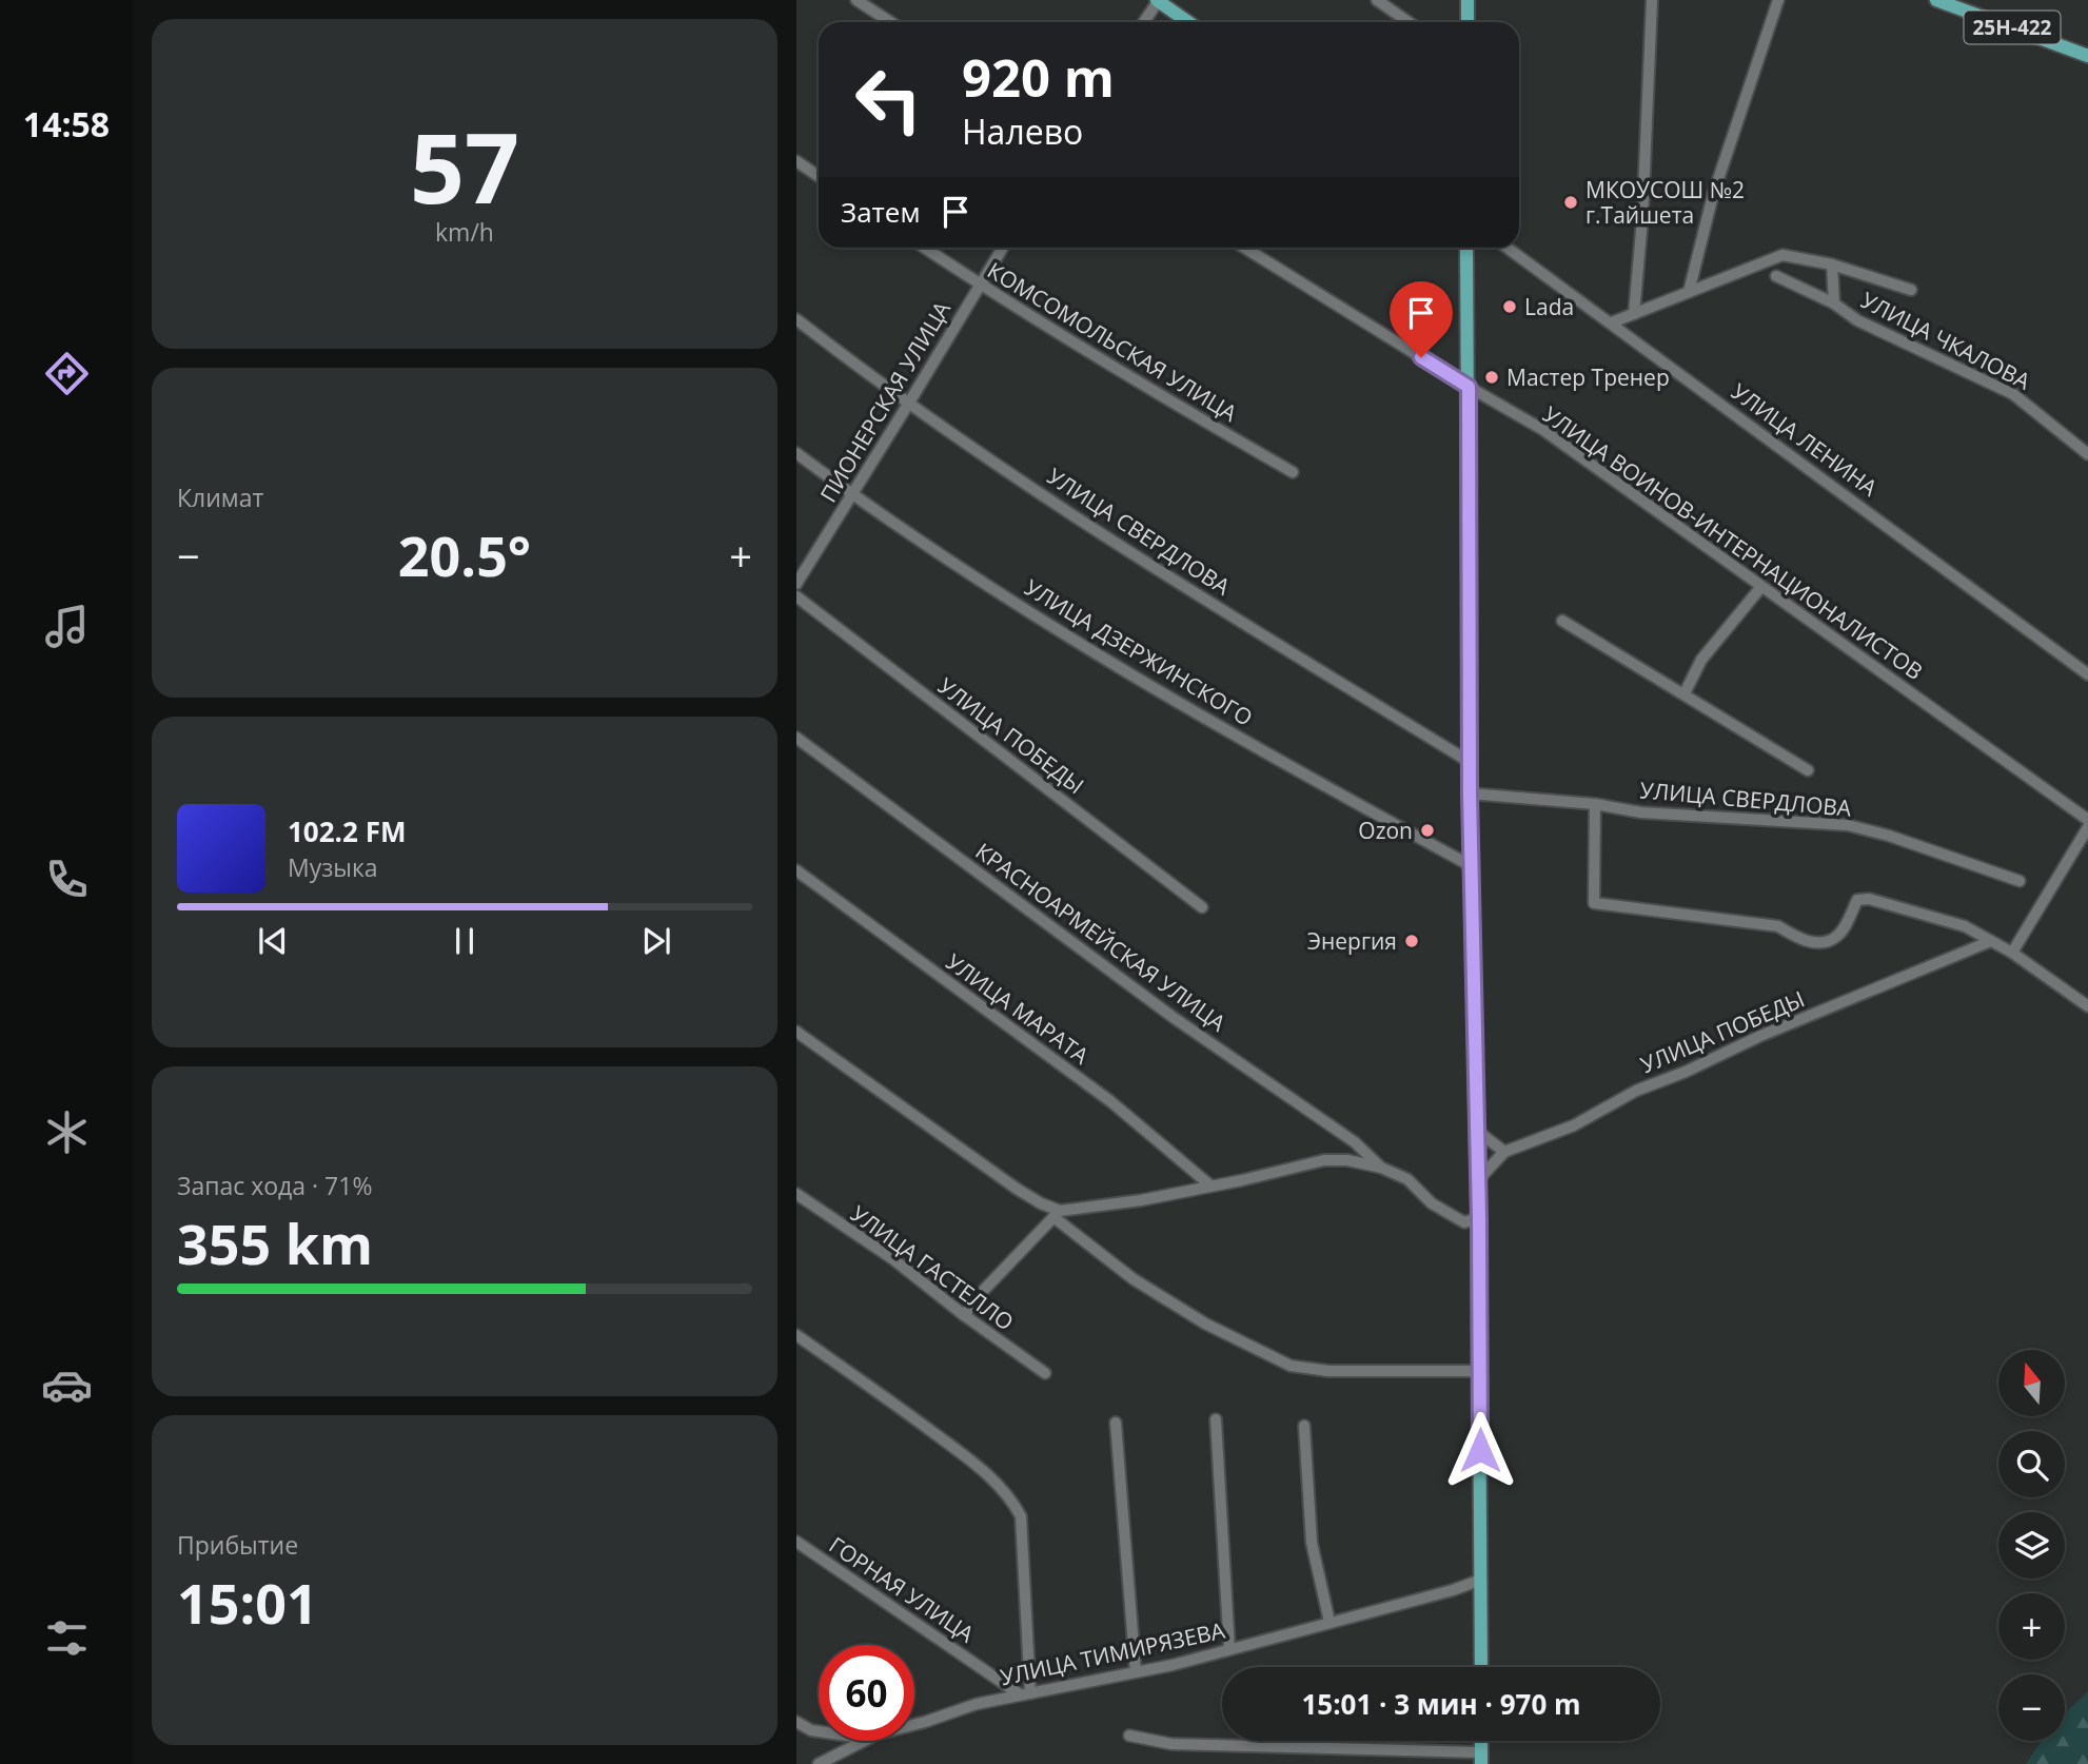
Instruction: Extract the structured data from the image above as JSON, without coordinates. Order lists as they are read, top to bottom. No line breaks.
{"streets":{"main road":["25Н-422"],"street":["УЛИЦА ЧКАЛОВА","КОМСОМОЛЬСКАЯ УЛИЦА","ПИОНЕРСКАЯ УЛИЦА","УЛИЦА ЛЕНИНА","УЛИЦА СВЕРДЛОВА","УЛИЦА ВОИНОВ-ИНТЕРНАЦИОНАЛИСТОВ","УЛИЦА ДЗЕРЖИНСКОГО","УЛИЦА ПОБЕДЫ","КРАСНОАРМЕЙСКАЯ УЛИЦА","УЛИЦА МАРАТА","УЛИЦА ГАСТЕЛЛО","ГОРНАЯ УЛИЦА","УЛИЦА ТИМИРЯЗЕВА"]},"crossings":[["КОМСОМОЛЬСКАЯ УЛИЦА","ПИОНЕРСКАЯ УЛИЦА"],["ПИОНЕРСКАЯ УЛИЦА","УЛИЦА СВЕРДЛОВА"],["ПИОНЕРСКАЯ УЛИЦА","УЛИЦА ДЗЕРЖИНСКОГО"],["ГОРНАЯ УЛИЦА","УЛИЦА ТИМИРЯЗЕВА"]],"places":["МКОУСОШ №2 г.Тайшета","Lada","Мастер Тренер","Ozon","Энергия"],"north":"top","page":{"tabs":"14:58","tile":[["57","km/h"],"Климат",["Запас хода · 71%","355 km"],["Прибытие","15:01"]],"turn":["920 m","Налево"],"then":"Затем","heat":["−","20.5°","+"],"song":["102.2 FM","Музыка"],"map_buttons":["+","−"],"limit":"60","trip":"15:01 · 3 мин · 970 m"}}
